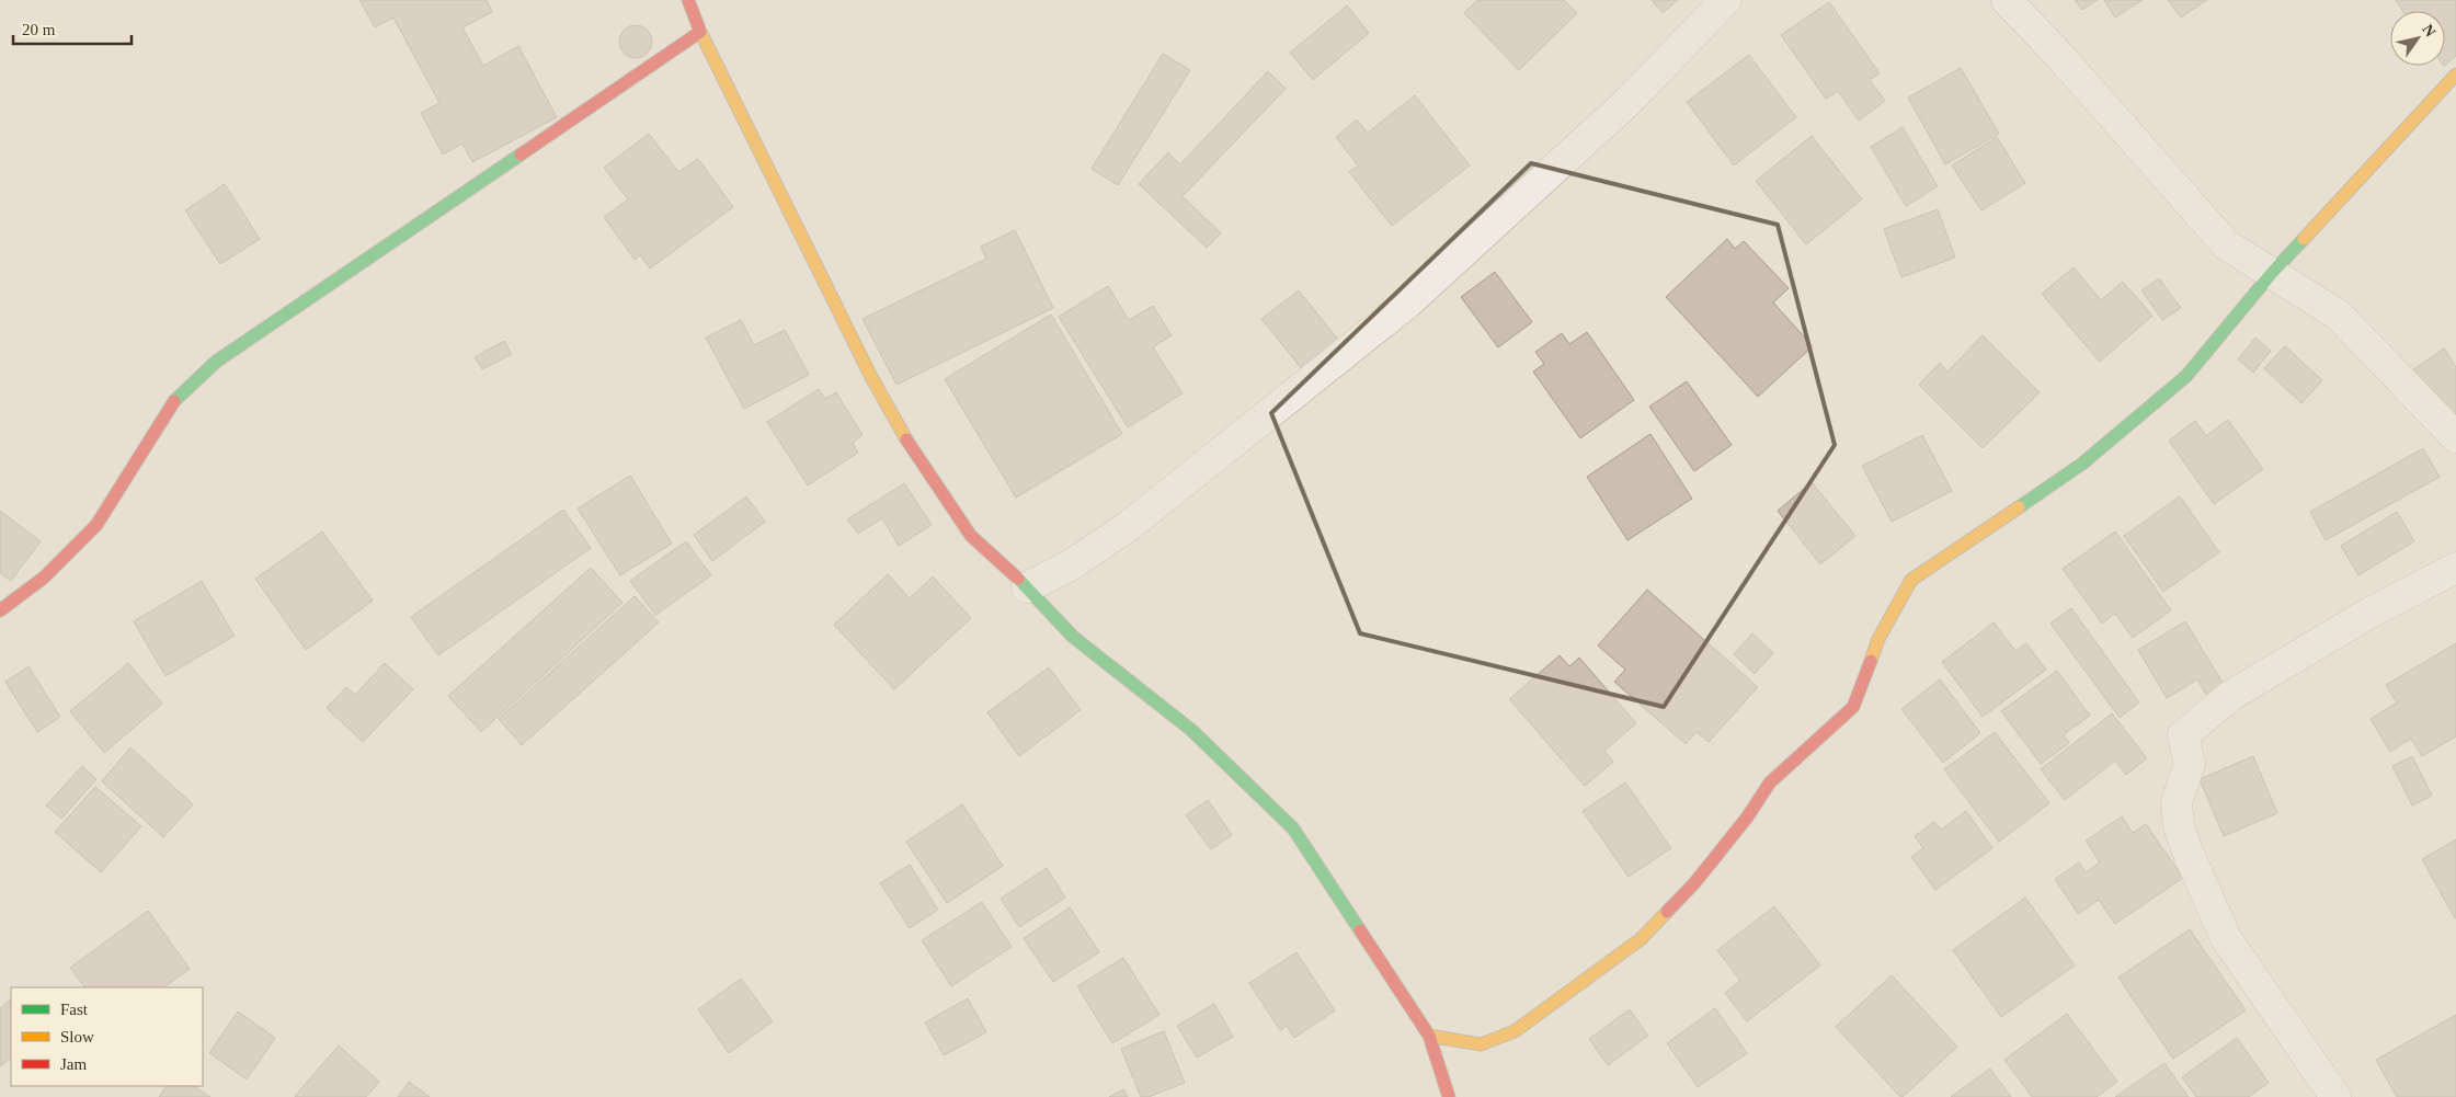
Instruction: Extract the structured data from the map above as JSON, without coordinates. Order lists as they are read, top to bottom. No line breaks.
{"legend":["Fast","Slow","Jam"],"scale_bar":"20 m","north":"top right"}
